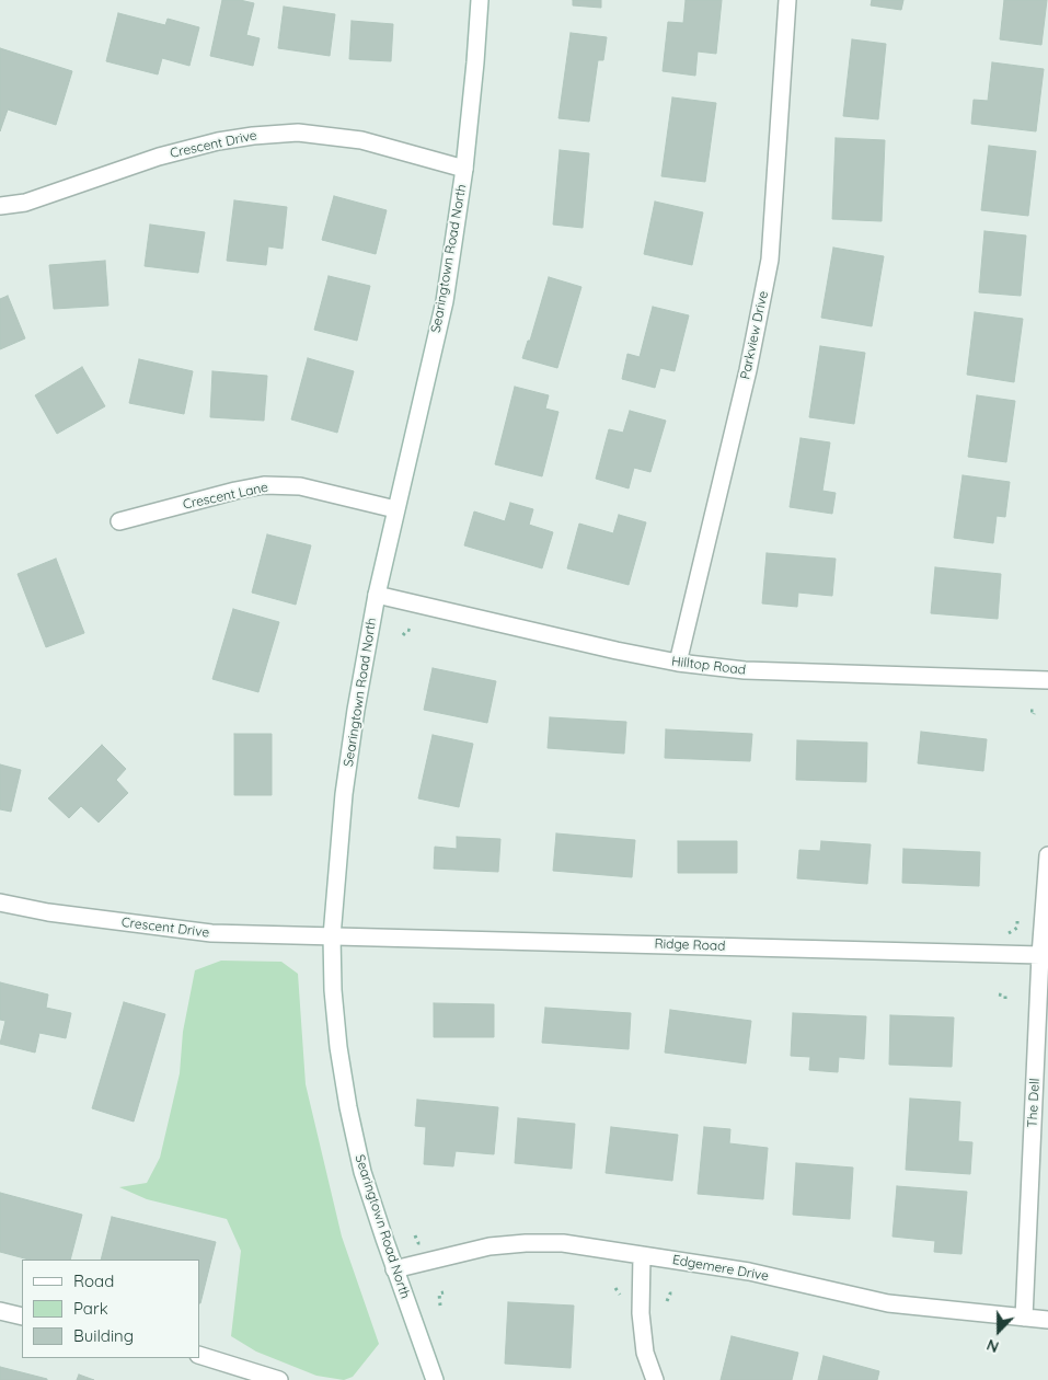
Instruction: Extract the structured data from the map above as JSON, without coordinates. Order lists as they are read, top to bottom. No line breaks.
{"streets":{"street":["Crescent Drive","Searingtown Road North","Parkview Drive","Crescent Lane","Hilltop Road","Ridge Road","The Dell","Edgemere Drive"]},"crossings":[["Crescent Drive","Searingtown Road North"],["Crescent Drive","Ridge Road"],["Searingtown Road North","Crescent Lane"],["Searingtown Road North","Hilltop Road"],["Searingtown Road North","Ridge Road"],["Searingtown Road North","Edgemere Drive"],["Parkview Drive","Hilltop Road"],["Ridge Road","The Dell"],["The Dell","Edgemere Drive"]],"legend":["Road","Park","Building"],"north":"bottom"}
